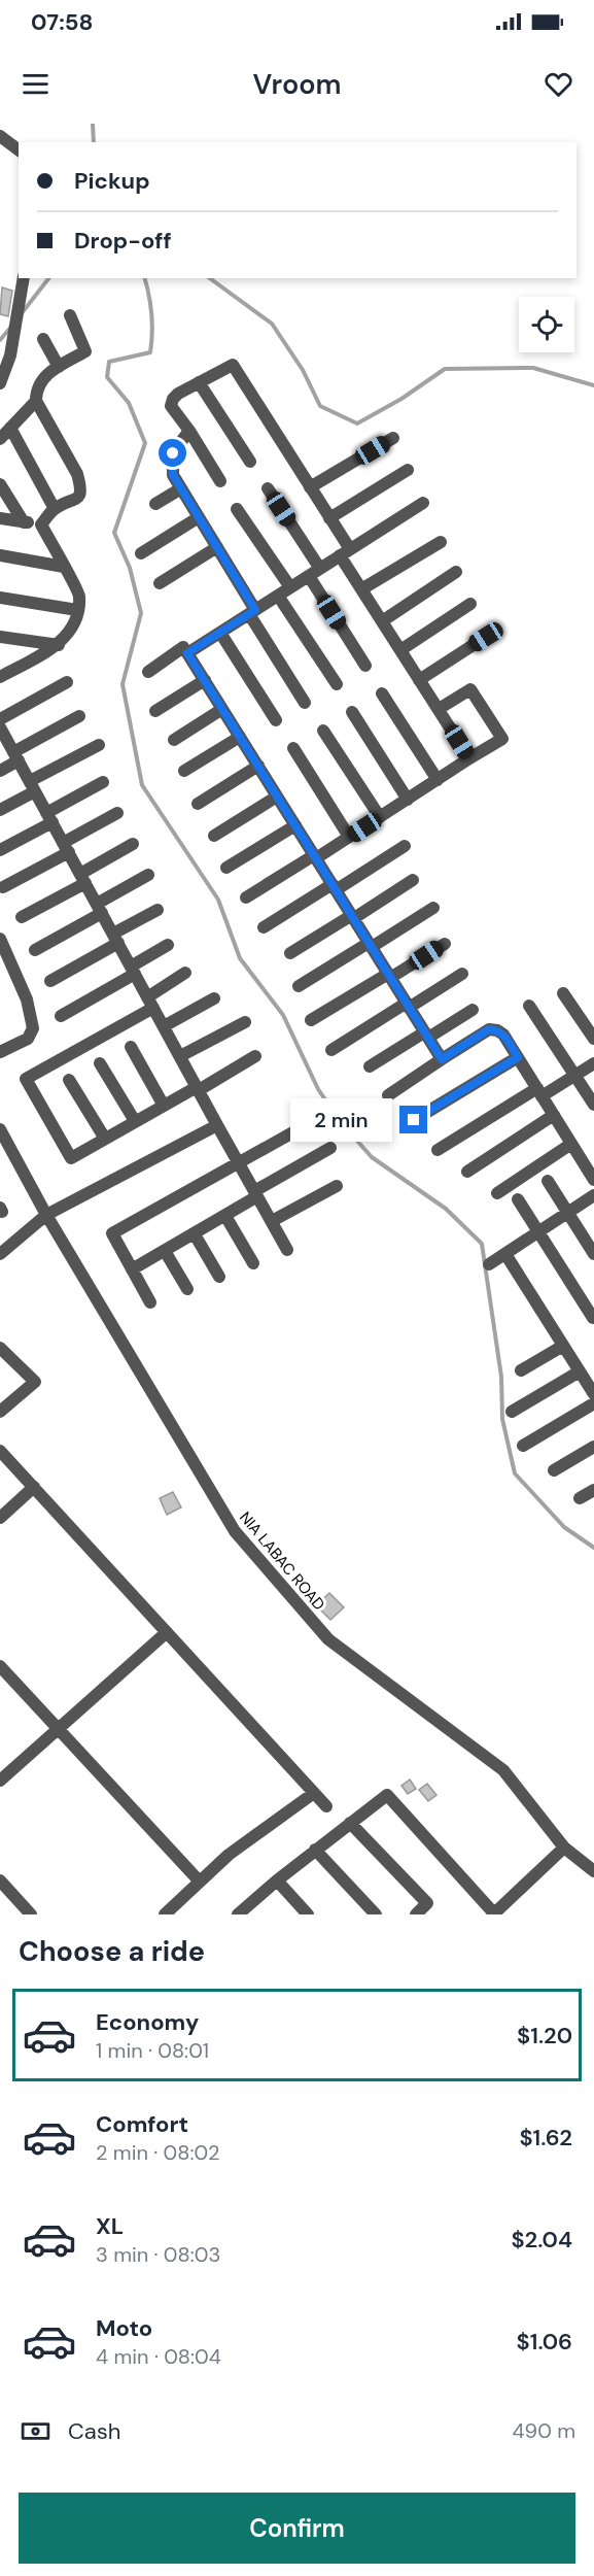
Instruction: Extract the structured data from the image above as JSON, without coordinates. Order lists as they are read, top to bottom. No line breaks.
{"streets":{"street":["NIA LABAC ROAD"]},"page":{"status":"07:58","header":"Vroom","banner":["Pickup","Drop-off"],"bubble":"2 min","heading":"Choose a ride","list":[{"name":"Economy","note":"1 min · 08:01","value":"$1.20"},{"name":"Comfort","note":"2 min · 08:02","value":"$1.62"},{"name":"XL","note":"3 min · 08:03","value":"$2.04"},{"name":"Moto","note":"4 min · 08:04","value":"$1.06"}],"pay":["Cash","490 m"],"buttons":"Confirm"}}
